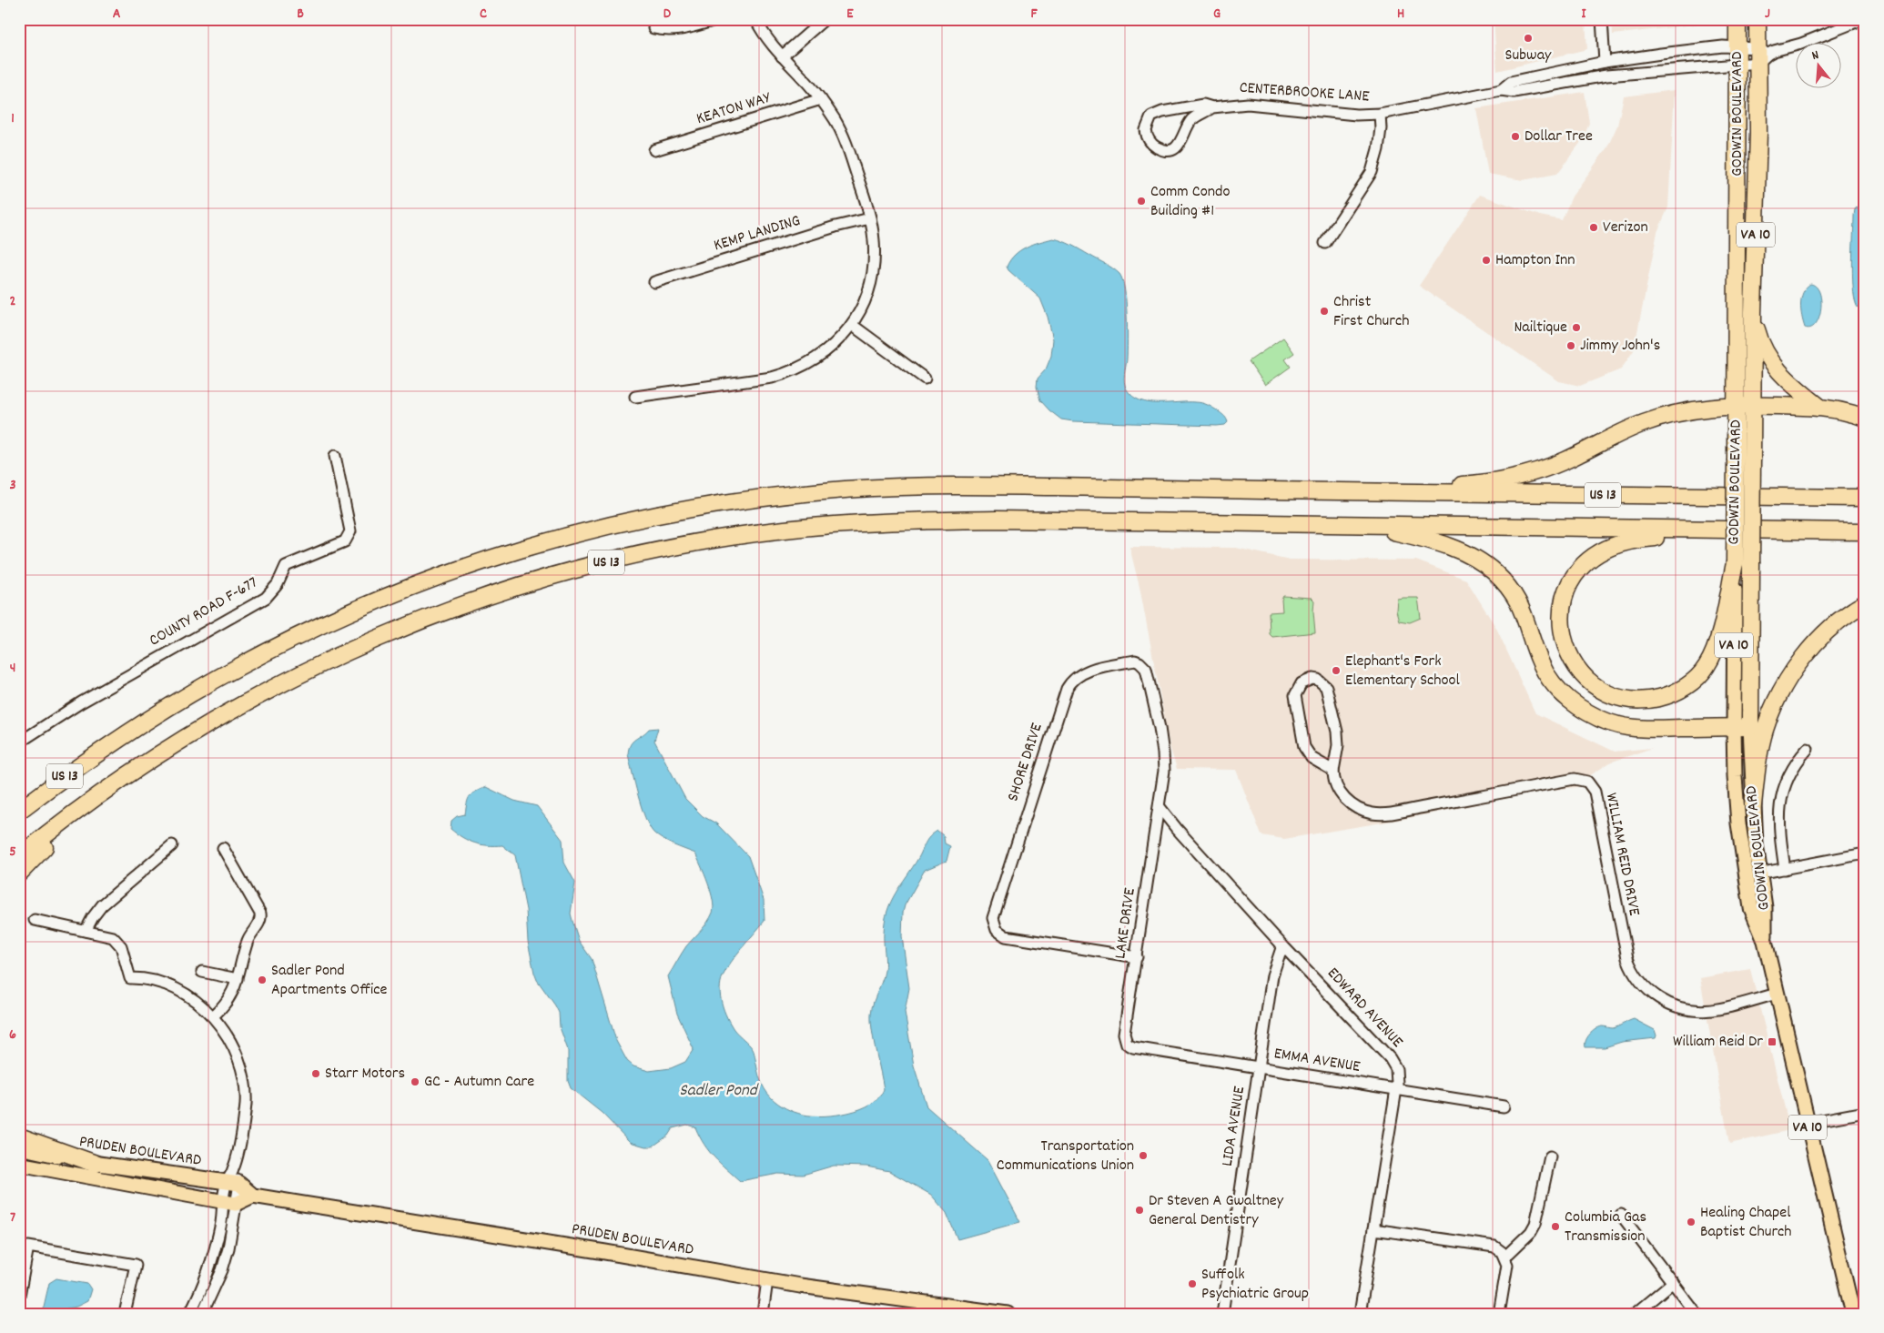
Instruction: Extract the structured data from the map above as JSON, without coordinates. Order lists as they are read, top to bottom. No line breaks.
{"streets":{"highway":["GODWIN BOULEVARD","VA 10","US 13"],"main road":["PRUDEN BOULEVARD"],"street":["CENTERBROOKE LANE","KEATON WAY","KEMP LANDING","COUNTY ROAD F-677","SHORE DRIVE","WILLIAM REID DRIVE","LAKE DRIVE","EDWARD AVENUE","EMMA AVENUE","LIDA AVENUE"]},"crossings":[["CENTERBROOKE LANE","GODWIN BOULEVARD"],["GODWIN BOULEVARD","WILLIAM REID DRIVE"],["SHORE DRIVE","LAKE DRIVE"],["SHORE DRIVE","EDWARD AVENUE"],["LAKE DRIVE","EDWARD AVENUE"],["LAKE DRIVE","EMMA AVENUE"],["EDWARD AVENUE","EMMA AVENUE"],["EDWARD AVENUE","LIDA AVENUE"],["EMMA AVENUE","LIDA AVENUE"]],"water":["Sadler Pond"],"places":{"other":["Subway","Dollar Tree","Comm Condo Building #1","Verizon","Hampton Inn","Christ First Church","Nailtique","Jimmy John's","Elephant's Fork Elementary School","Sadler Pond Apartments Office","Starr Motors","GC - Autumn Care","Transportation Communications Union","Dr Steven A Gwaltney General Dentistry","Healing Chapel Baptist Church","Columbia Gas Transmission","Suffolk Psychiatric Group"],"transit":["William Reid Dr"]},"north":"top","grid":{"columns":["A","B","C","D","E","F","G","H","I","J"],"rows":["1","2","3","4","5","6","7"]}}
